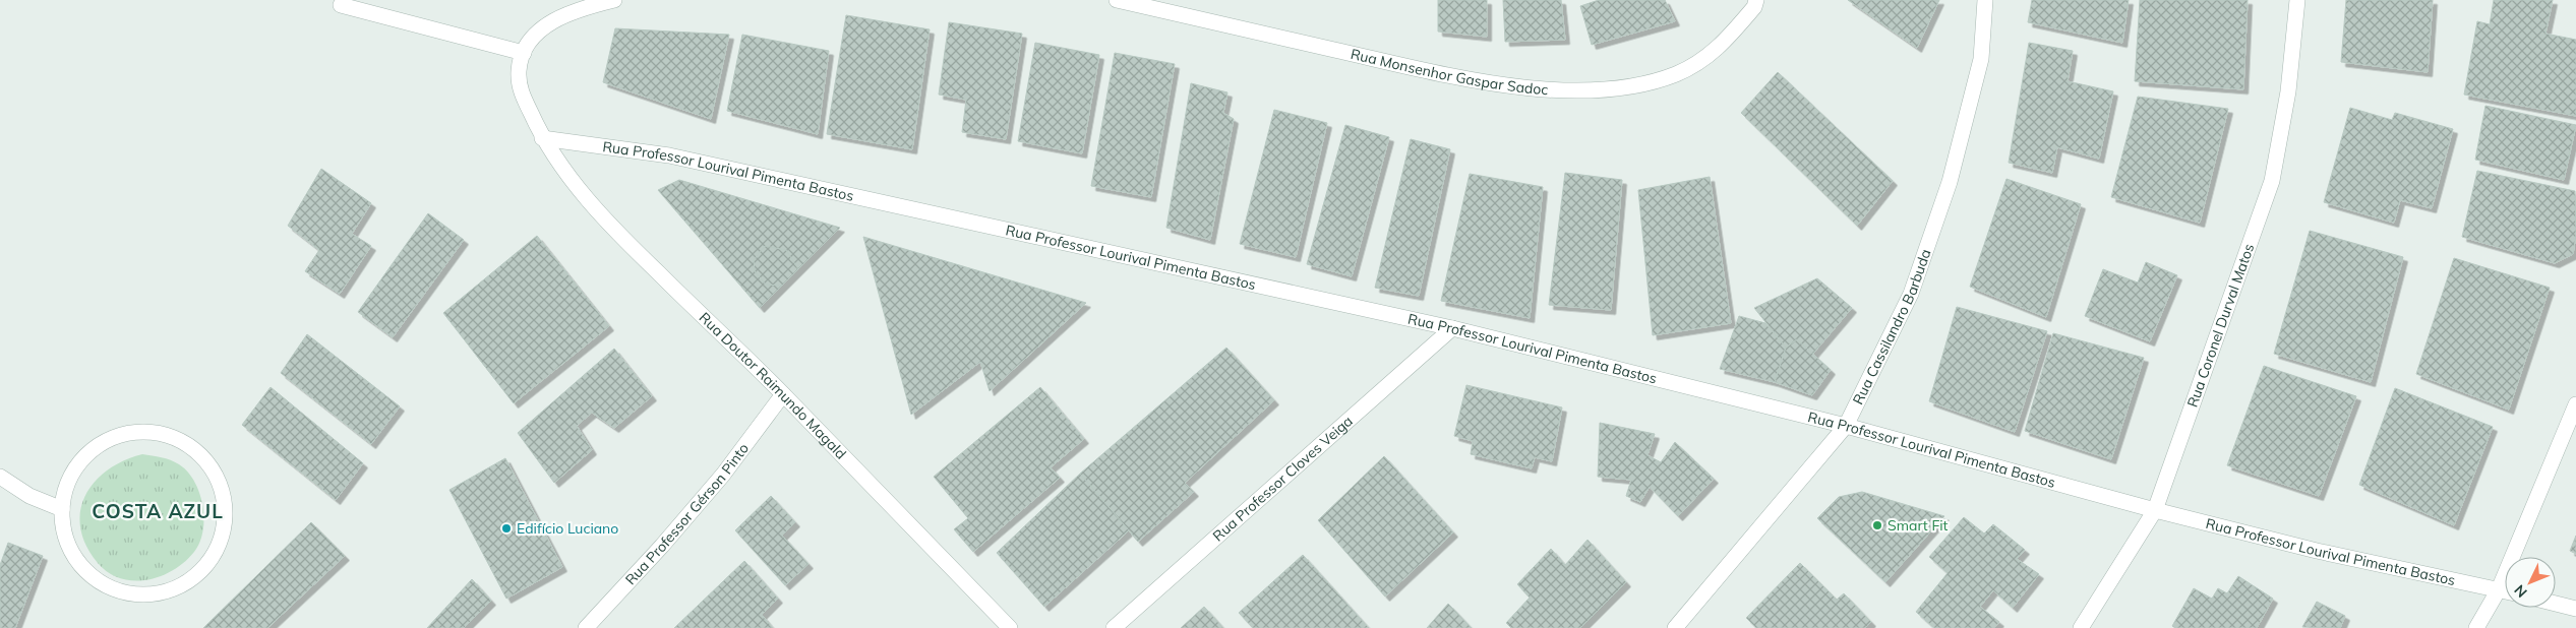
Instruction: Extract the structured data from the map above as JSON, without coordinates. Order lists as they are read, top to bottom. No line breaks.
{"streets":{"street":["Rua Monsenhor Gaspar Sadoc","Rua Professor Lourival Pimenta Bastos","Rua Coronel Durval Matos","Rua Cassilandro Barbuda","Rua Doutor Raimundo Magald","Rua Professor Cloves Veiga","Rua Professor Gérson Pinto"]},"crossings":[["Rua Professor Lourival Pimenta Bastos","Rua Coronel Durval Matos"],["Rua Professor Lourival Pimenta Bastos","Rua Cassilandro Barbuda"],["Rua Professor Lourival Pimenta Bastos","Rua Doutor Raimundo Magald"],["Rua Professor Lourival Pimenta Bastos","Rua Professor Cloves Veiga"],["Rua Doutor Raimundo Magald","Rua Professor Gérson Pinto"]],"districts":["COSTA AZUL"],"places":["Smart Fit","Edifício Luciano"],"north":"bottom left"}
